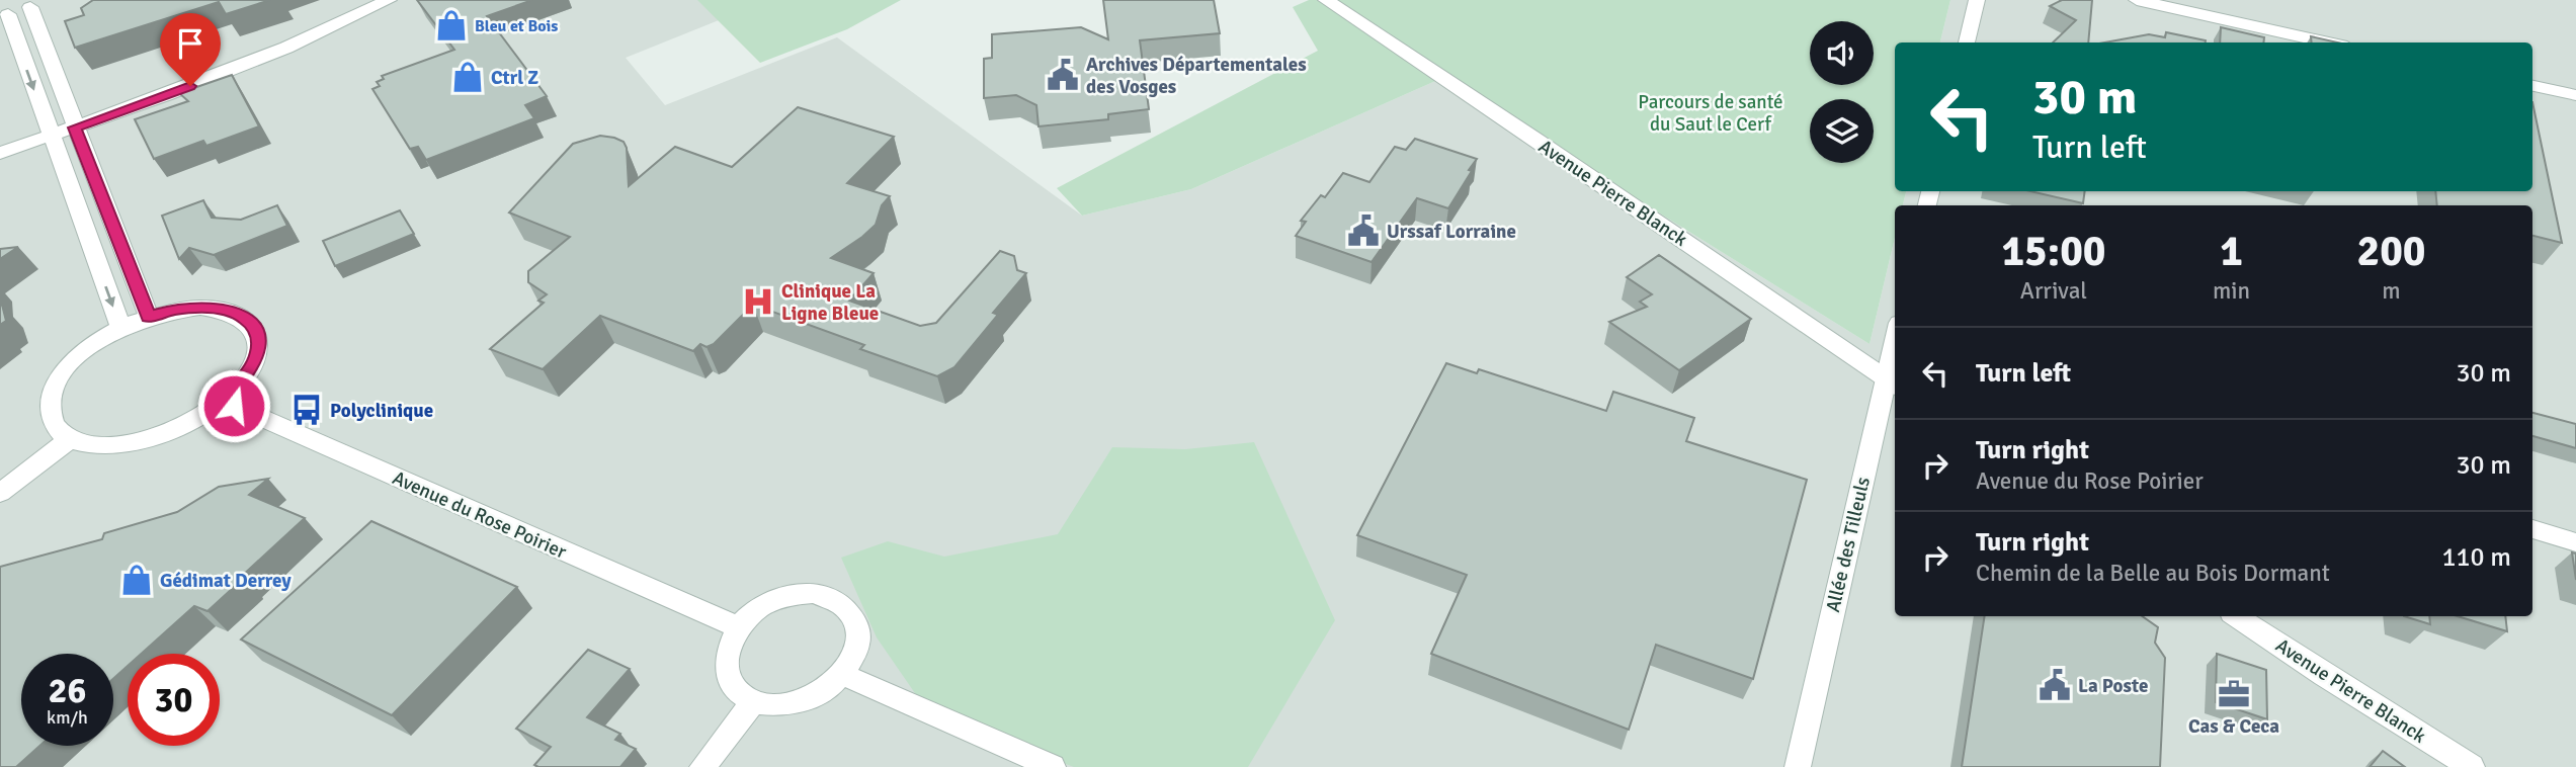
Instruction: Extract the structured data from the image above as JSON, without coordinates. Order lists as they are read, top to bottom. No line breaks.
{"streets":{"street":["Avenue Pierre Blanck","Avenue du Rose Poirier","Allée des Tilleuls"]},"crossings":[["Avenue Pierre Blanck","Allée des Tilleuls"]],"parks":["Parcours de santé du Saut le Cerf"],"places":{"shop":["Bleu et Bois","Ctrl Z","Gédimat Derrey"],"public building":["Archives Départementales des Vosges","Urssaf Lorraine","La Poste"],"hospital":["Clinique La Ligne Bleue"],"bus stop":["Polyclinique"],"office":["Cas & Ceca"]},"page":{"turn":["30 m","Turn left"],"eta":["15:00","Arrival","1","min","200","m"],"list":[{"name":"Turn left","value":"30 m"},{"name":"Turn right","note":"Avenue du Rose Poirier","value":"30 m"},{"name":"Turn right","note":"Chemin de la Belle au Bois Dormant","value":"110 m"}],"speed":"26 km/h","limit":"30"}}
